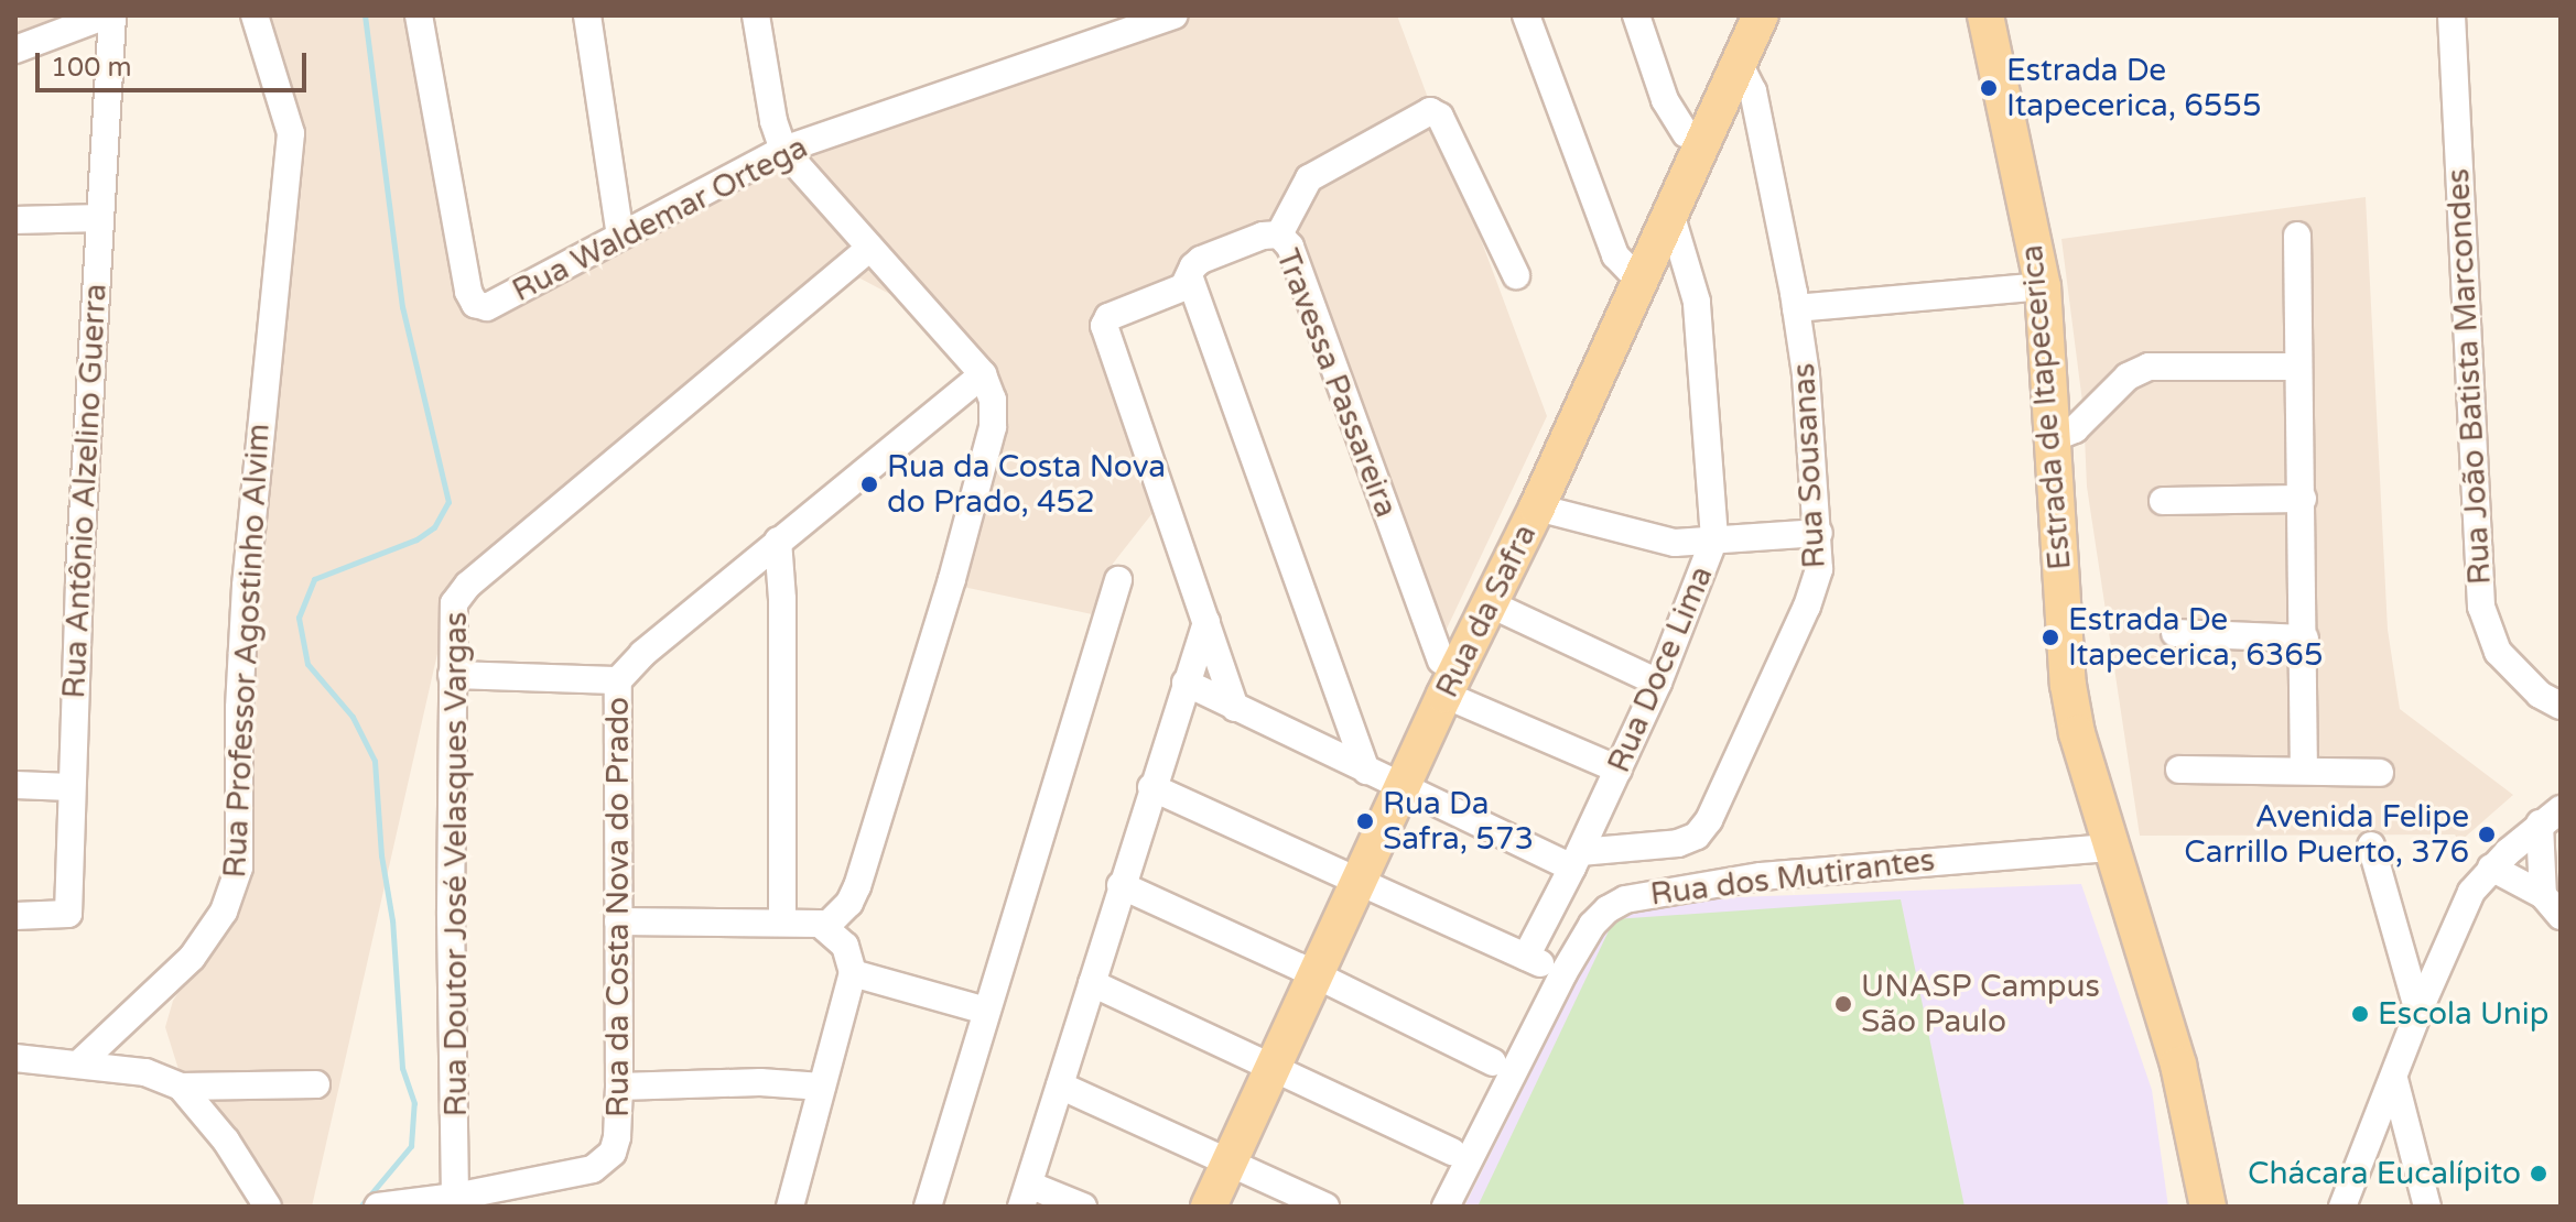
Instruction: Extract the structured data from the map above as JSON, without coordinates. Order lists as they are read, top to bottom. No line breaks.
{"streets":{"main road":["Estrada de Itapecerica","Rua da Safra"],"street":["Rua Waldemar Ortega","Rua João Batista Marcondes","Travessa Passareira","Rua Sousanas","Rua Antônio Alzelino Guerra","Rua Professor Agostinho Alvim","Rua Doce Lima","Rua Doutor José Velasques Vargas","Rua dos Mutirantes","Rua da Costa Nova do Prado"]},"crossings":[["Travessa Passareira","Rua da Safra"],["Estrada de Itapecerica","Rua dos Mutirantes"],["Rua Sousanas","Rua da Safra"],["Rua Sousanas","Rua Doce Lima"],["Rua da Safra","Rua Doce Lima"],["Rua Doutor José Velasques Vargas","Rua da Costa Nova do Prado"]],"places":["Estrada De Itapecerica, 6555","Rua da Costa Nova do Prado, 452","Estrada De Itapecerica, 6365","Rua Da Safra, 573","Avenida Felipe Carrillo Puerto, 376","UNASP Campus São Paulo","Escola Unip","Chácara Eucalípito"],"scale_bar":"100 m"}
